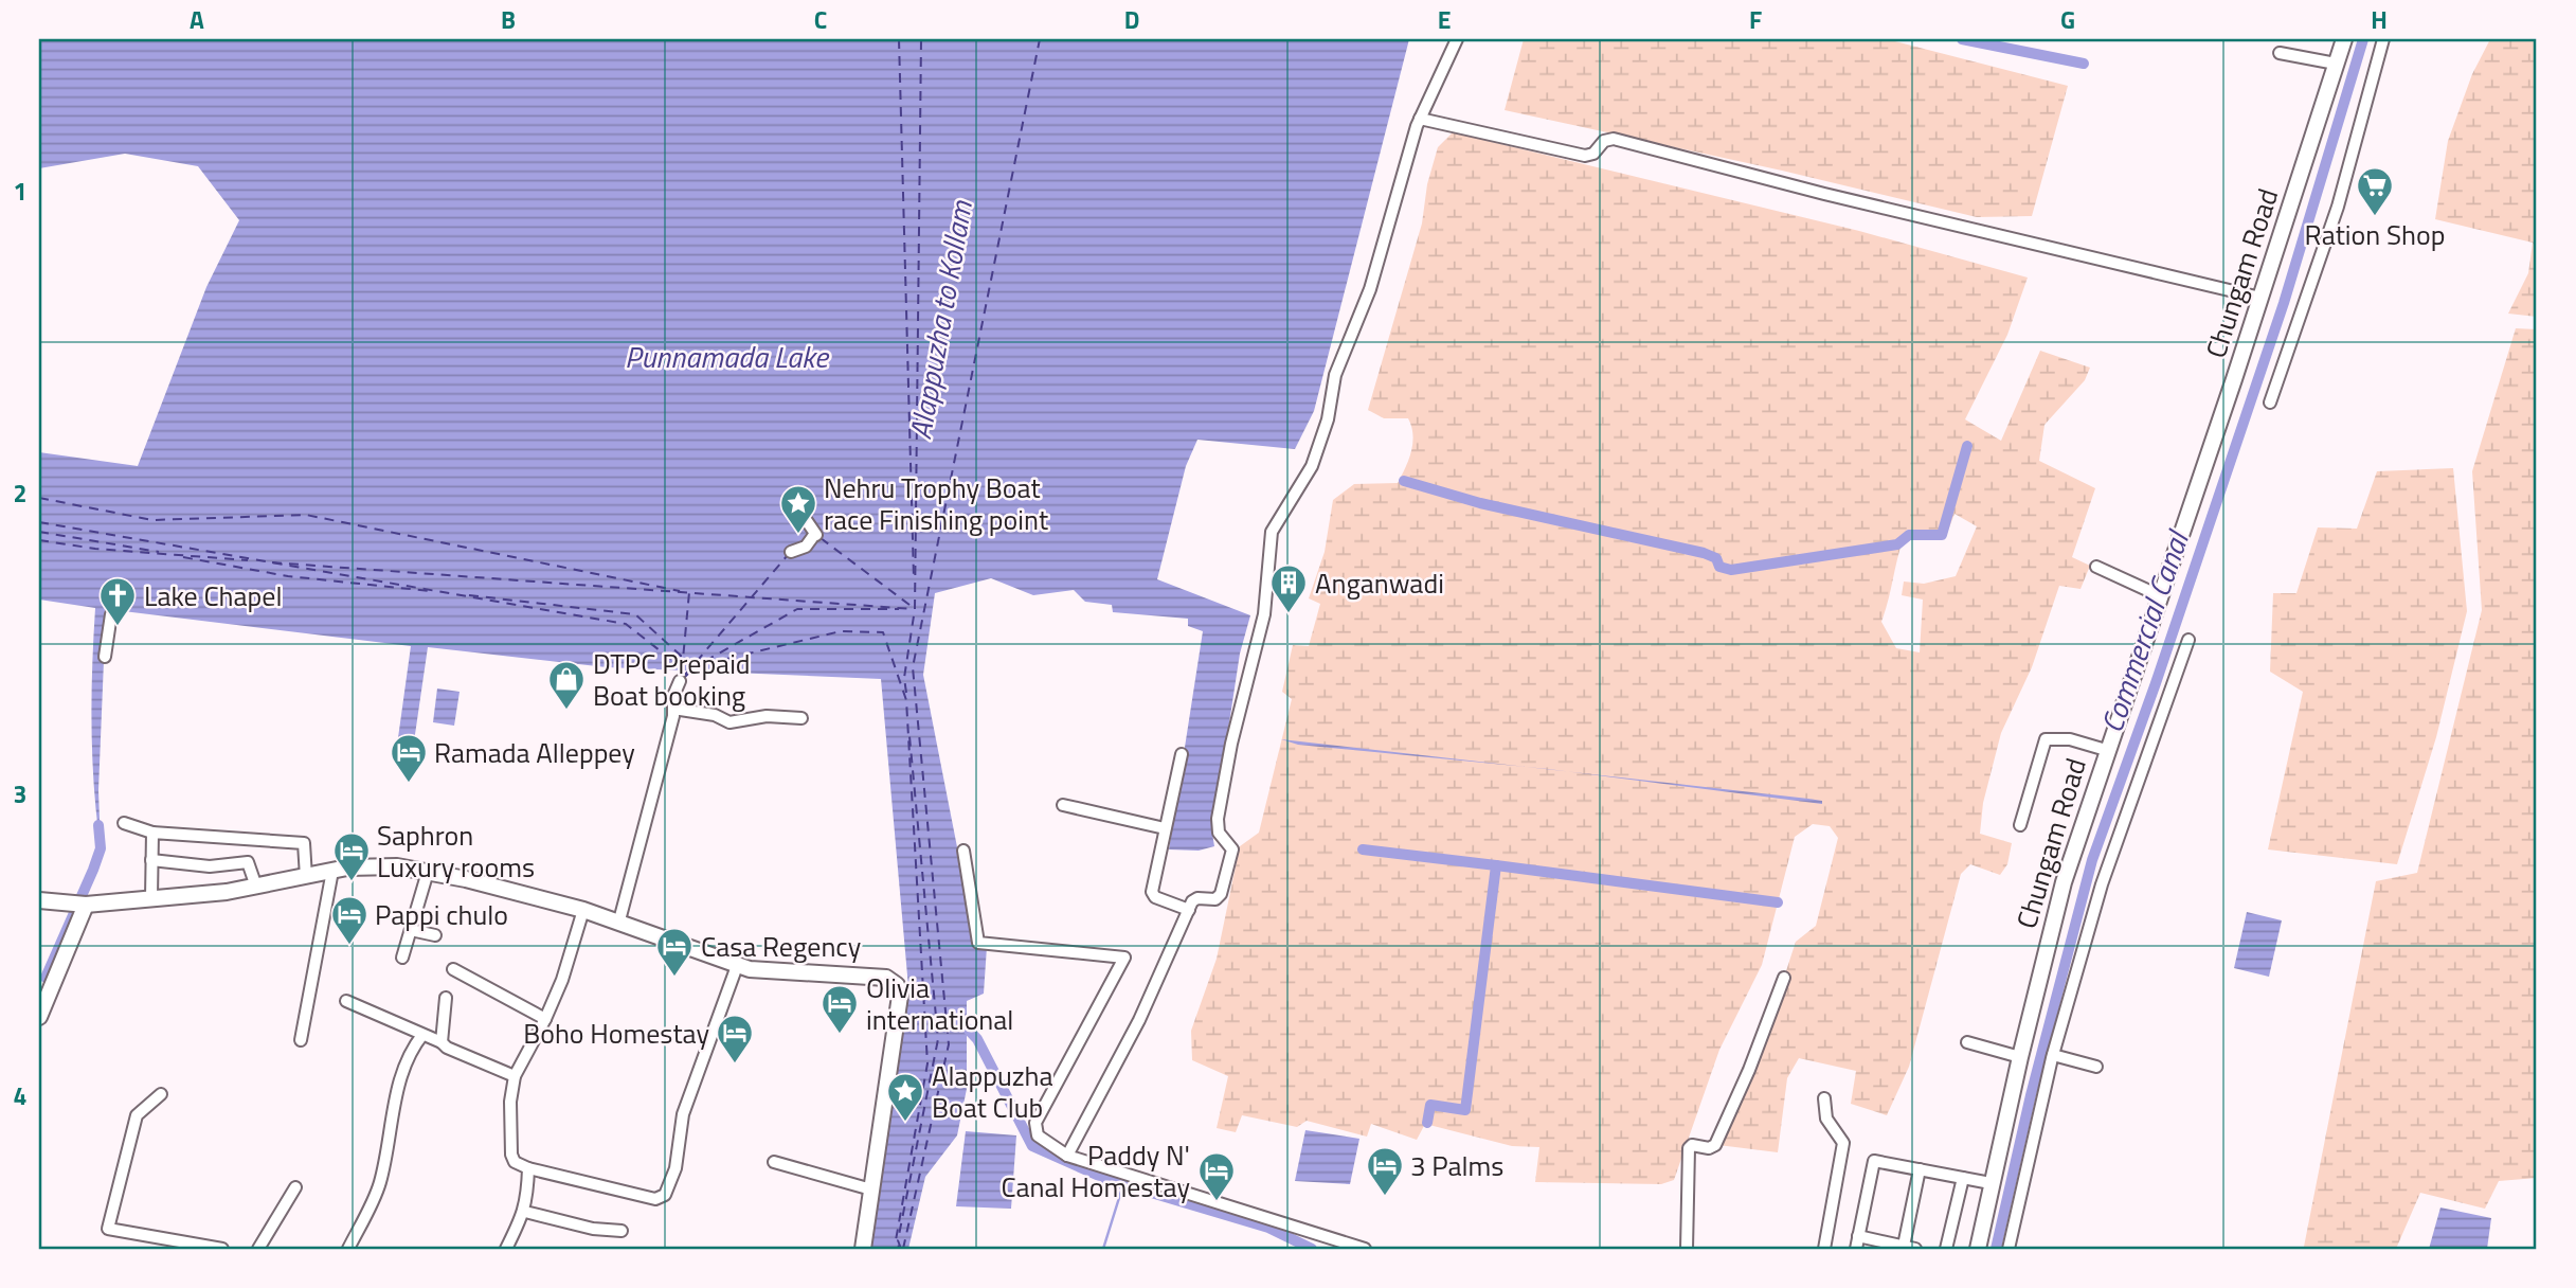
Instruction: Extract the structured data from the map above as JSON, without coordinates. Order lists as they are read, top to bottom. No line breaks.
{"streets":{"main road":["Chungam Road"]},"water":["Alappuzha to Kollam","Punnamada Lake","Commercial Canal"],"places":{"supermarket":["Ration Shop"],"place":["Nehru Trophy Boat race Finishing point","Alappuzha Boat Club"],"building":["Anganwadi"],"church":["Lake Chapel"],"shop":["DTPC Prepaid Boat booking"],"hotel":["Ramada Alleppey","Saphron Luxury rooms","Pappi chulo","Casa Regency","Olivia international","Boho Homestay","3 Palms","Paddy N' Canal Homestay"]},"grid":{"columns":["A","B","C","D","E","F","G","H"],"rows":["1","2","3","4"]}}
